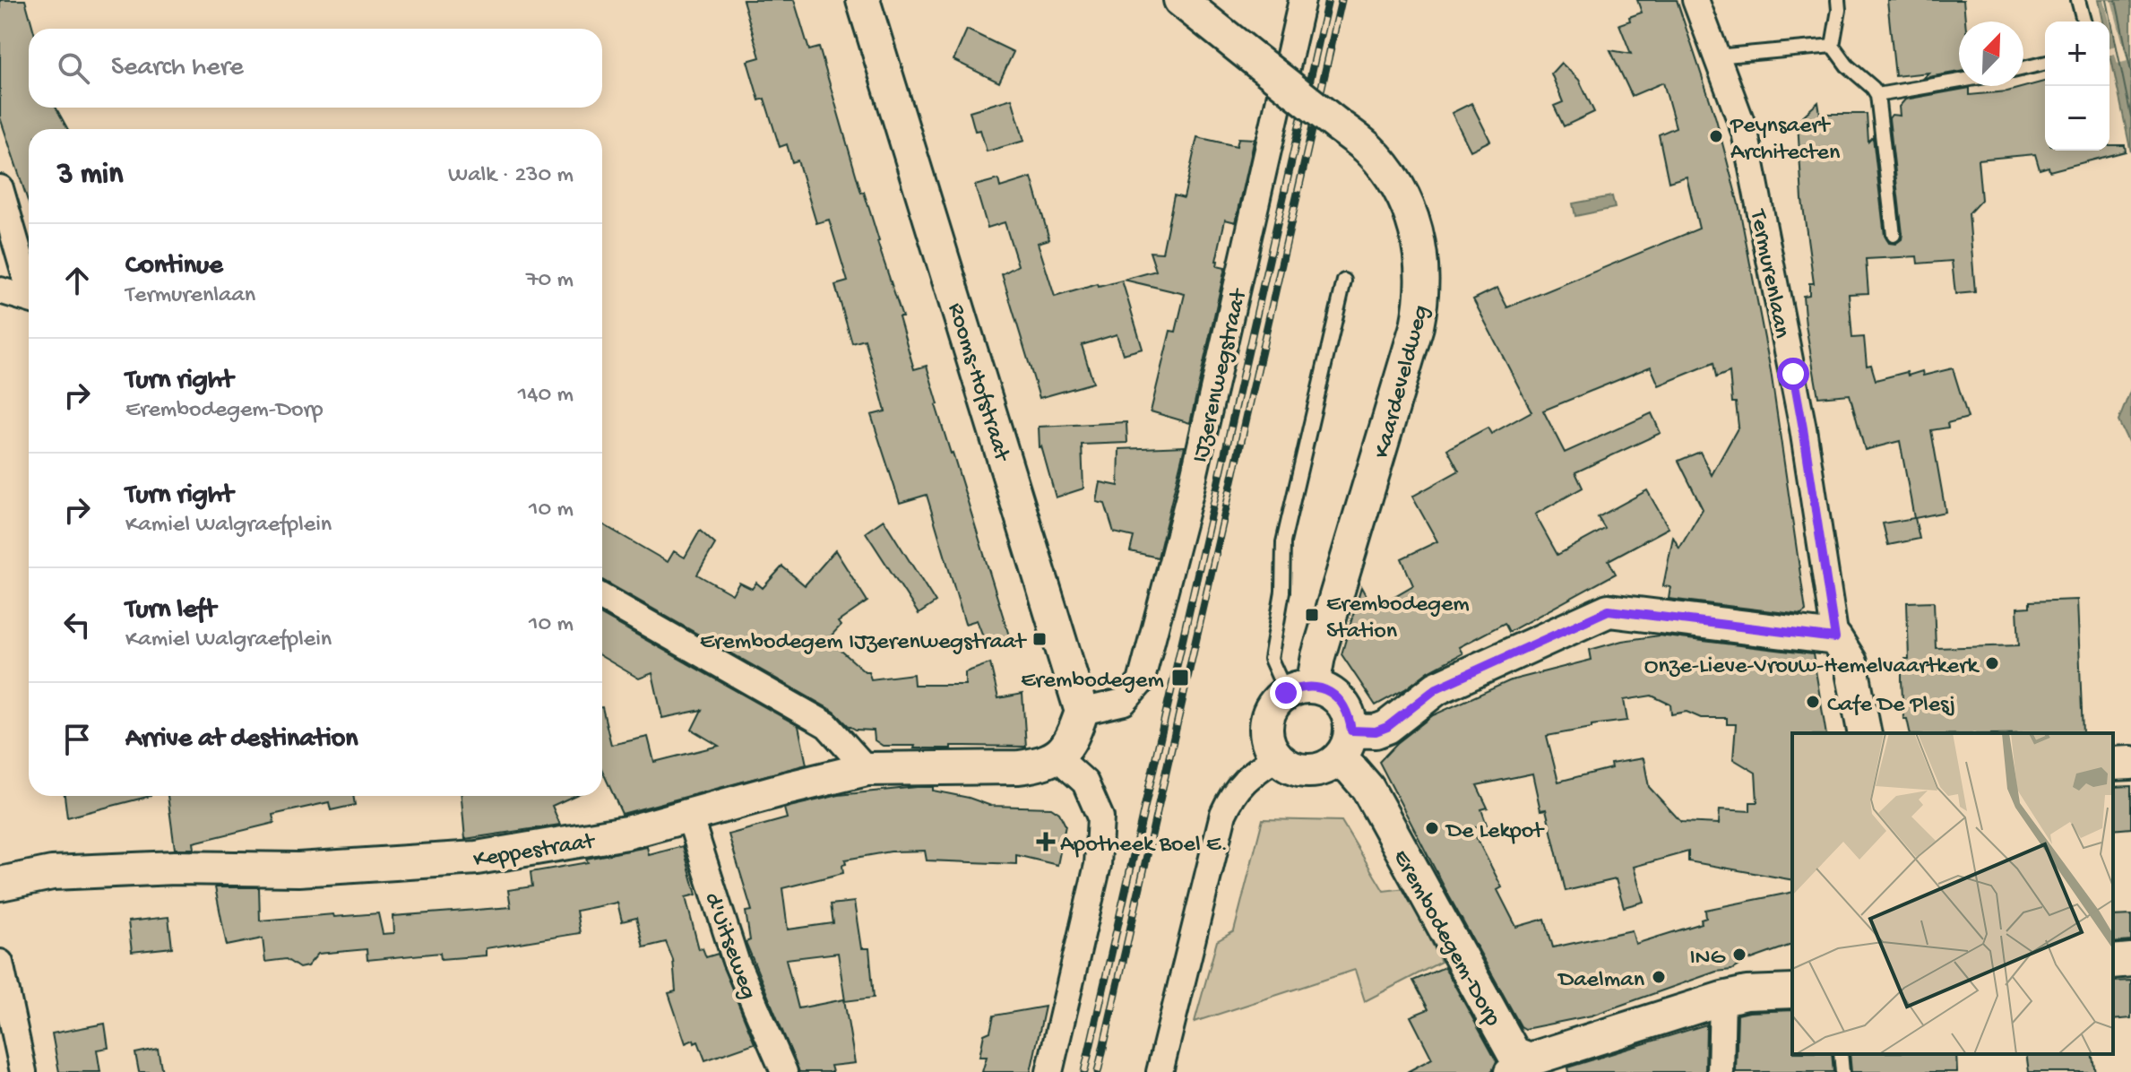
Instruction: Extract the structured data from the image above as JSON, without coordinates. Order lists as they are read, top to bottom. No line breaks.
{"streets":{"street":["Termurenlaan","IJzerenwegstraat","Rooms-Hofstraat","Kaardeveldweg","Keppestraat","Erembodegem-Dorp","d'Uitseweg"]},"crossings":[["IJzerenwegstraat","Rooms-Hofstraat"],["Kaardeveldweg","Erembodegem-Dorp"],["Keppestraat","d'Uitseweg"]],"places":{"other":["Peynsaert Architecten","Onze-Lieve-Vrouw-Hemelvaartkerk","Cafe De Plesj","De Lekpot","ING","Daelman"],"transit":["Erembodegem Station","Erembodegem IJzerenwegstraat","Erembodegem"],"health":["Apotheek Boel E."]},"north":"top right","page":{"map_buttons":["+","−"],"search":"Search here","heading":["3 min","Walk · 230 m"],"list":[["Continue","Termurenlaan","70 m"],["Turn right","Erembodegem-Dorp","140 m"],["Turn right","Kamiel Walgraefplein","10 m"],["Turn left","Kamiel Walgraefplein","10 m"],"Arrive at destination"]}}
